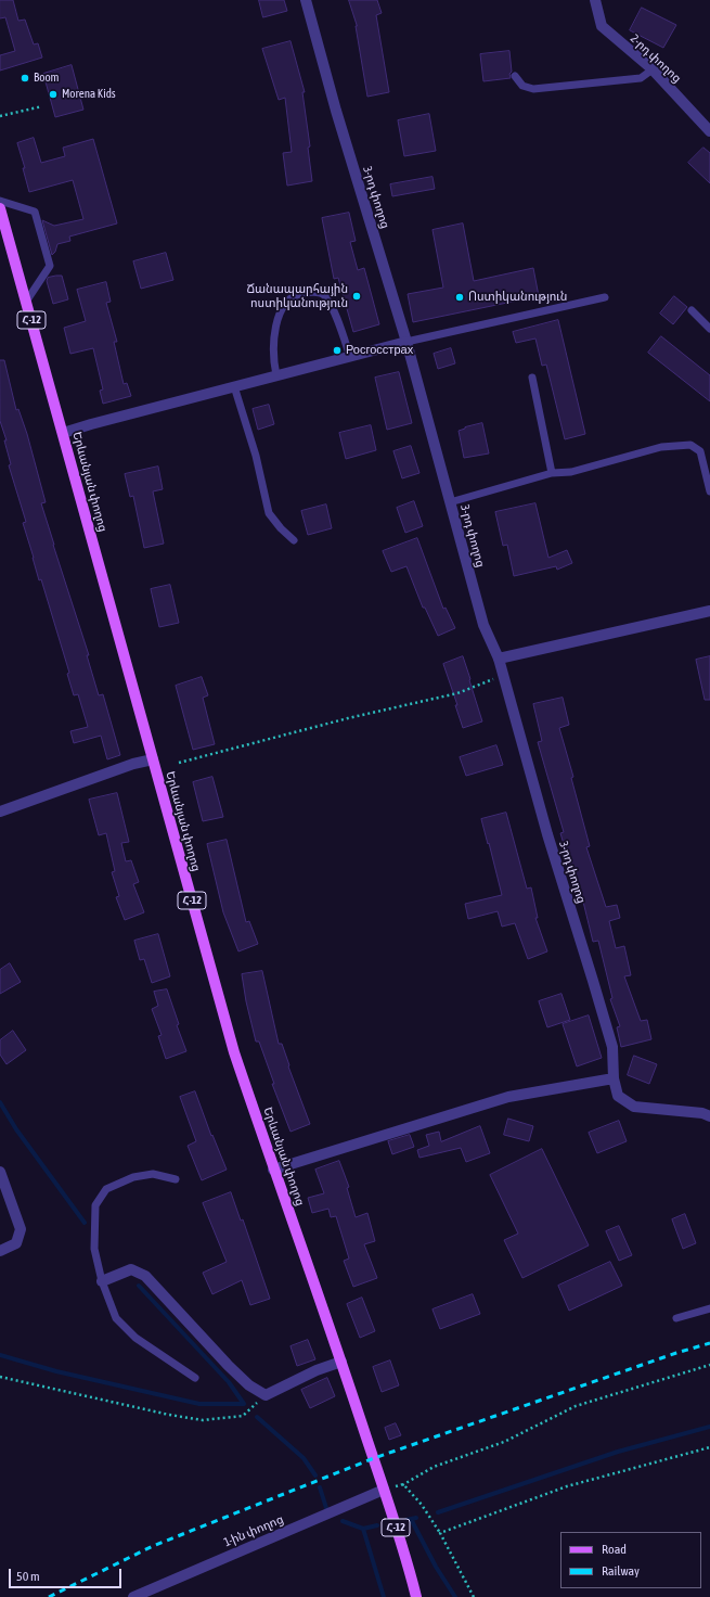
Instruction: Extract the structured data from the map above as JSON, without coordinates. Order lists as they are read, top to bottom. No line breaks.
{"streets":{"main road":["Հ-12","Երևանյան փողոց"],"street":["2-րդ փողոց","3-րդ փողոց","1-ին փողոց"]},"crossings":[["Հ-12","Երևանյան փողոց"],["Հ-12","1-ին փողոց"],["Երևանյան փողոց","1-ին փողոց"]],"places":["Boom","Morena Kids","Ճանապարհային ոստիկանություն","Ոստիկանություն","Росгосстрах"],"legend":["Road","Railway"],"scale_bar":"50 m"}
